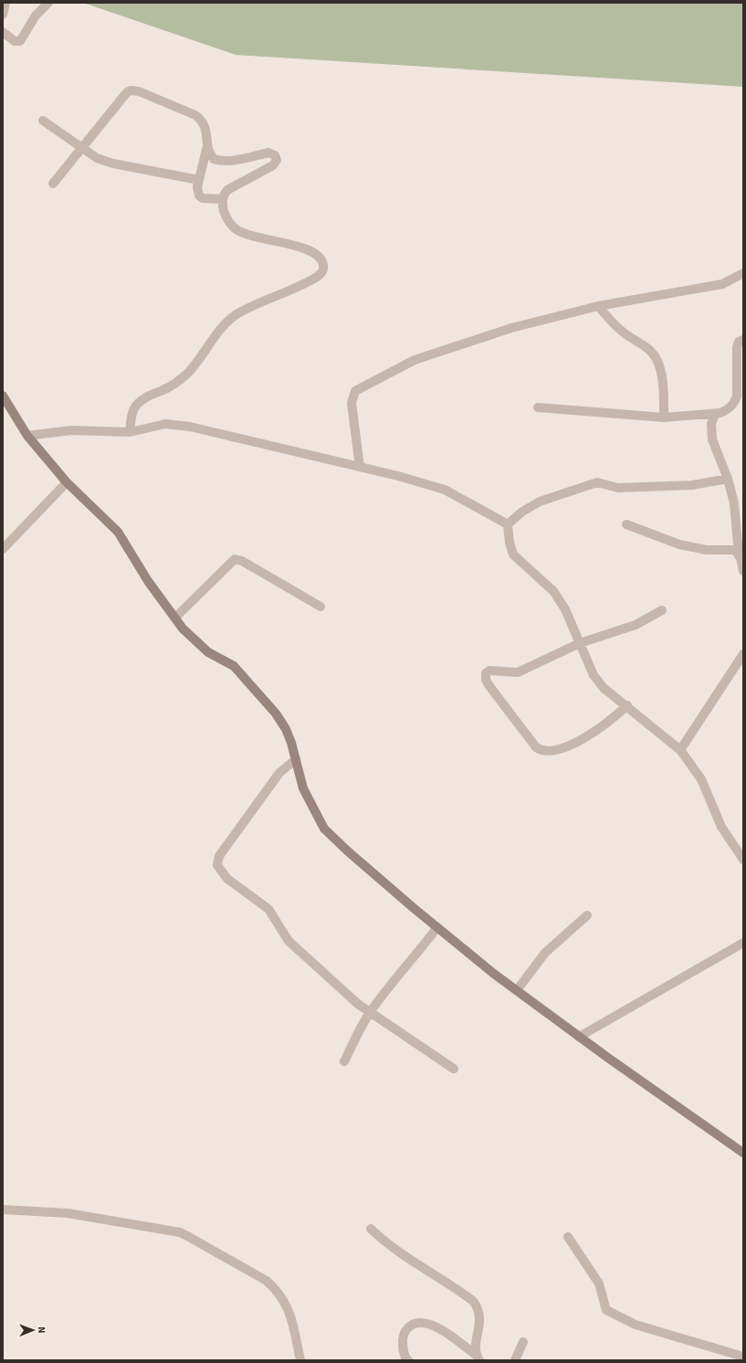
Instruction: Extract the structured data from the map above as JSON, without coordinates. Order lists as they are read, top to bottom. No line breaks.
{"north":"right"}
